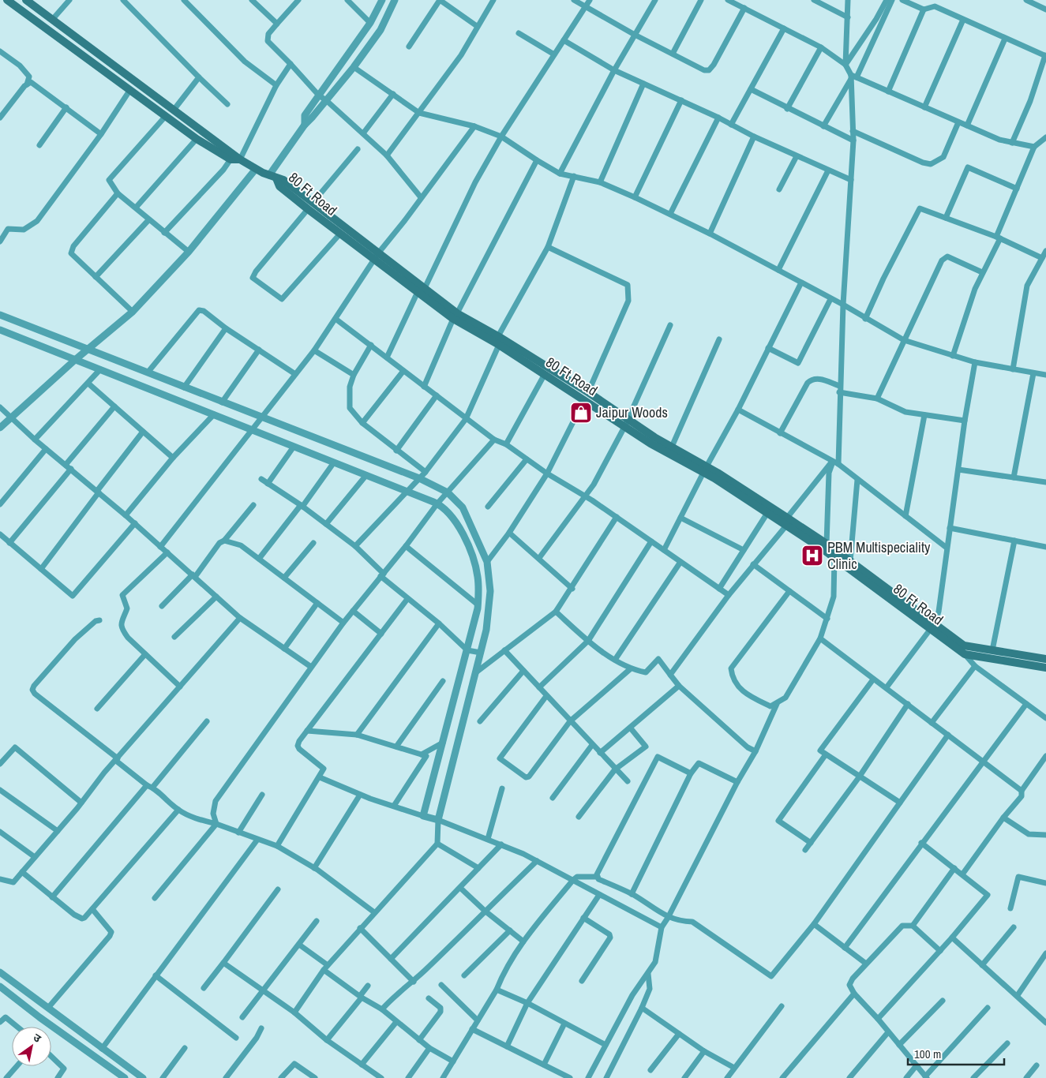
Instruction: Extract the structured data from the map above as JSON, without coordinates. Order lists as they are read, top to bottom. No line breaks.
{"streets":{"main road":["80 Ft Road"]},"places":{"shop":["Jaipur Woods"],"hospital":["PBM Multispeciality Clinic"]},"scale_bar":"100 m","north":"top right"}
